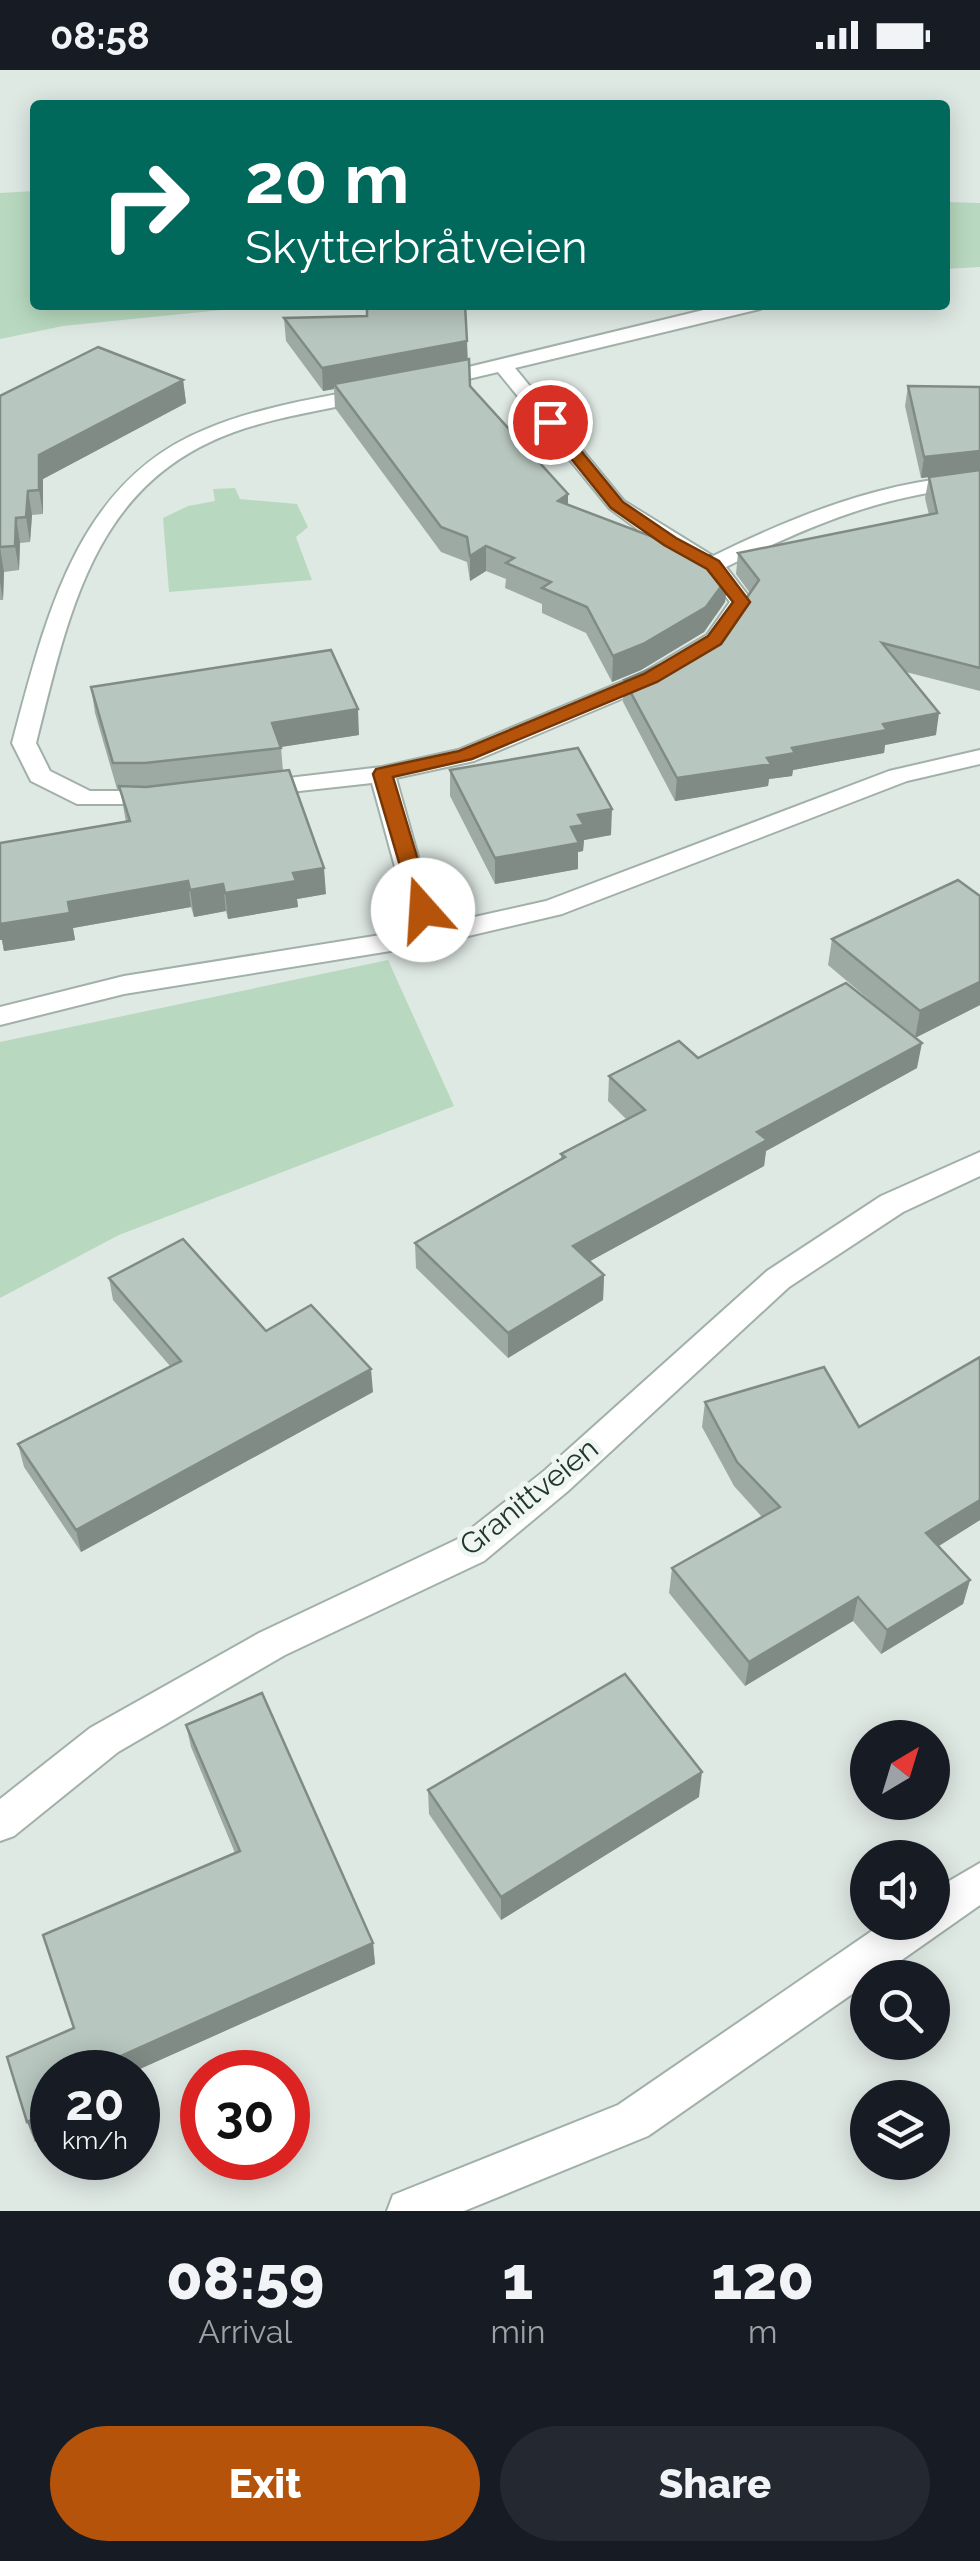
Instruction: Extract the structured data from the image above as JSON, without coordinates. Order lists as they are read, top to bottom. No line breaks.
{"streets":{"street":["Granittveien"]},"north":"top right","page":{"status":"08:58","turn":["20 m","Skytterbråtveien"],"speed":"20 km/h","limit":"30","eta":["08:59","Arrival","1","min","120","m"],"buttons":["Exit","Share"]}}
